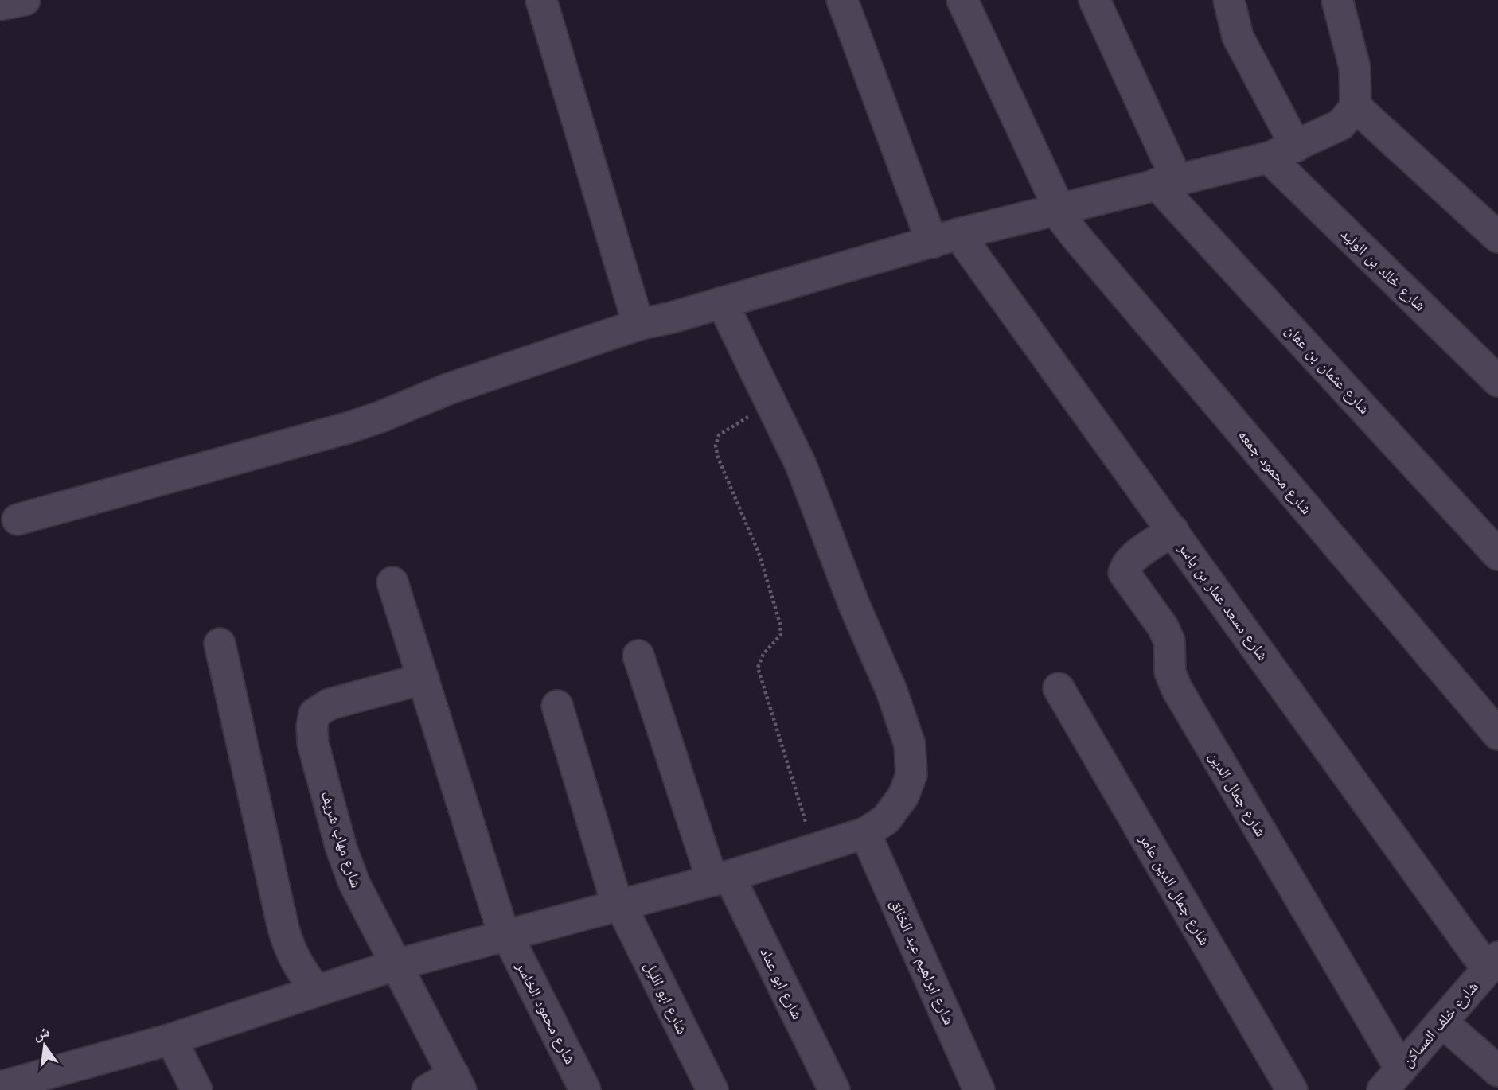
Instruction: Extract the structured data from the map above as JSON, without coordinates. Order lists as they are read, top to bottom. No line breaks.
{"streets":{"street":["شارع خالد بن الوليد","شارع عثمان بن عفان","شارع محمود جمعه","شارع مسعد عمار بن ياسر","شارع جمال الدين","شارع مهاب شريف","شارع جمال الدين عامر","شارع ابراهيم عبد الخالق","شارع ابو عماد","شارع ابو الليل","شارع محمود الخاسر","شارع خلف المساكن"]},"crossings":[["شارع مسعد عمار بن ياسر","شارع جمال الدين"],["شارع مسعد عمار بن ياسر","شارع خلف المساكن"],["شارع جمال الدين","شارع خلف المساكن"],["شارع مهاب شريف","شارع محمود الخاسر"]],"north":"top"}
